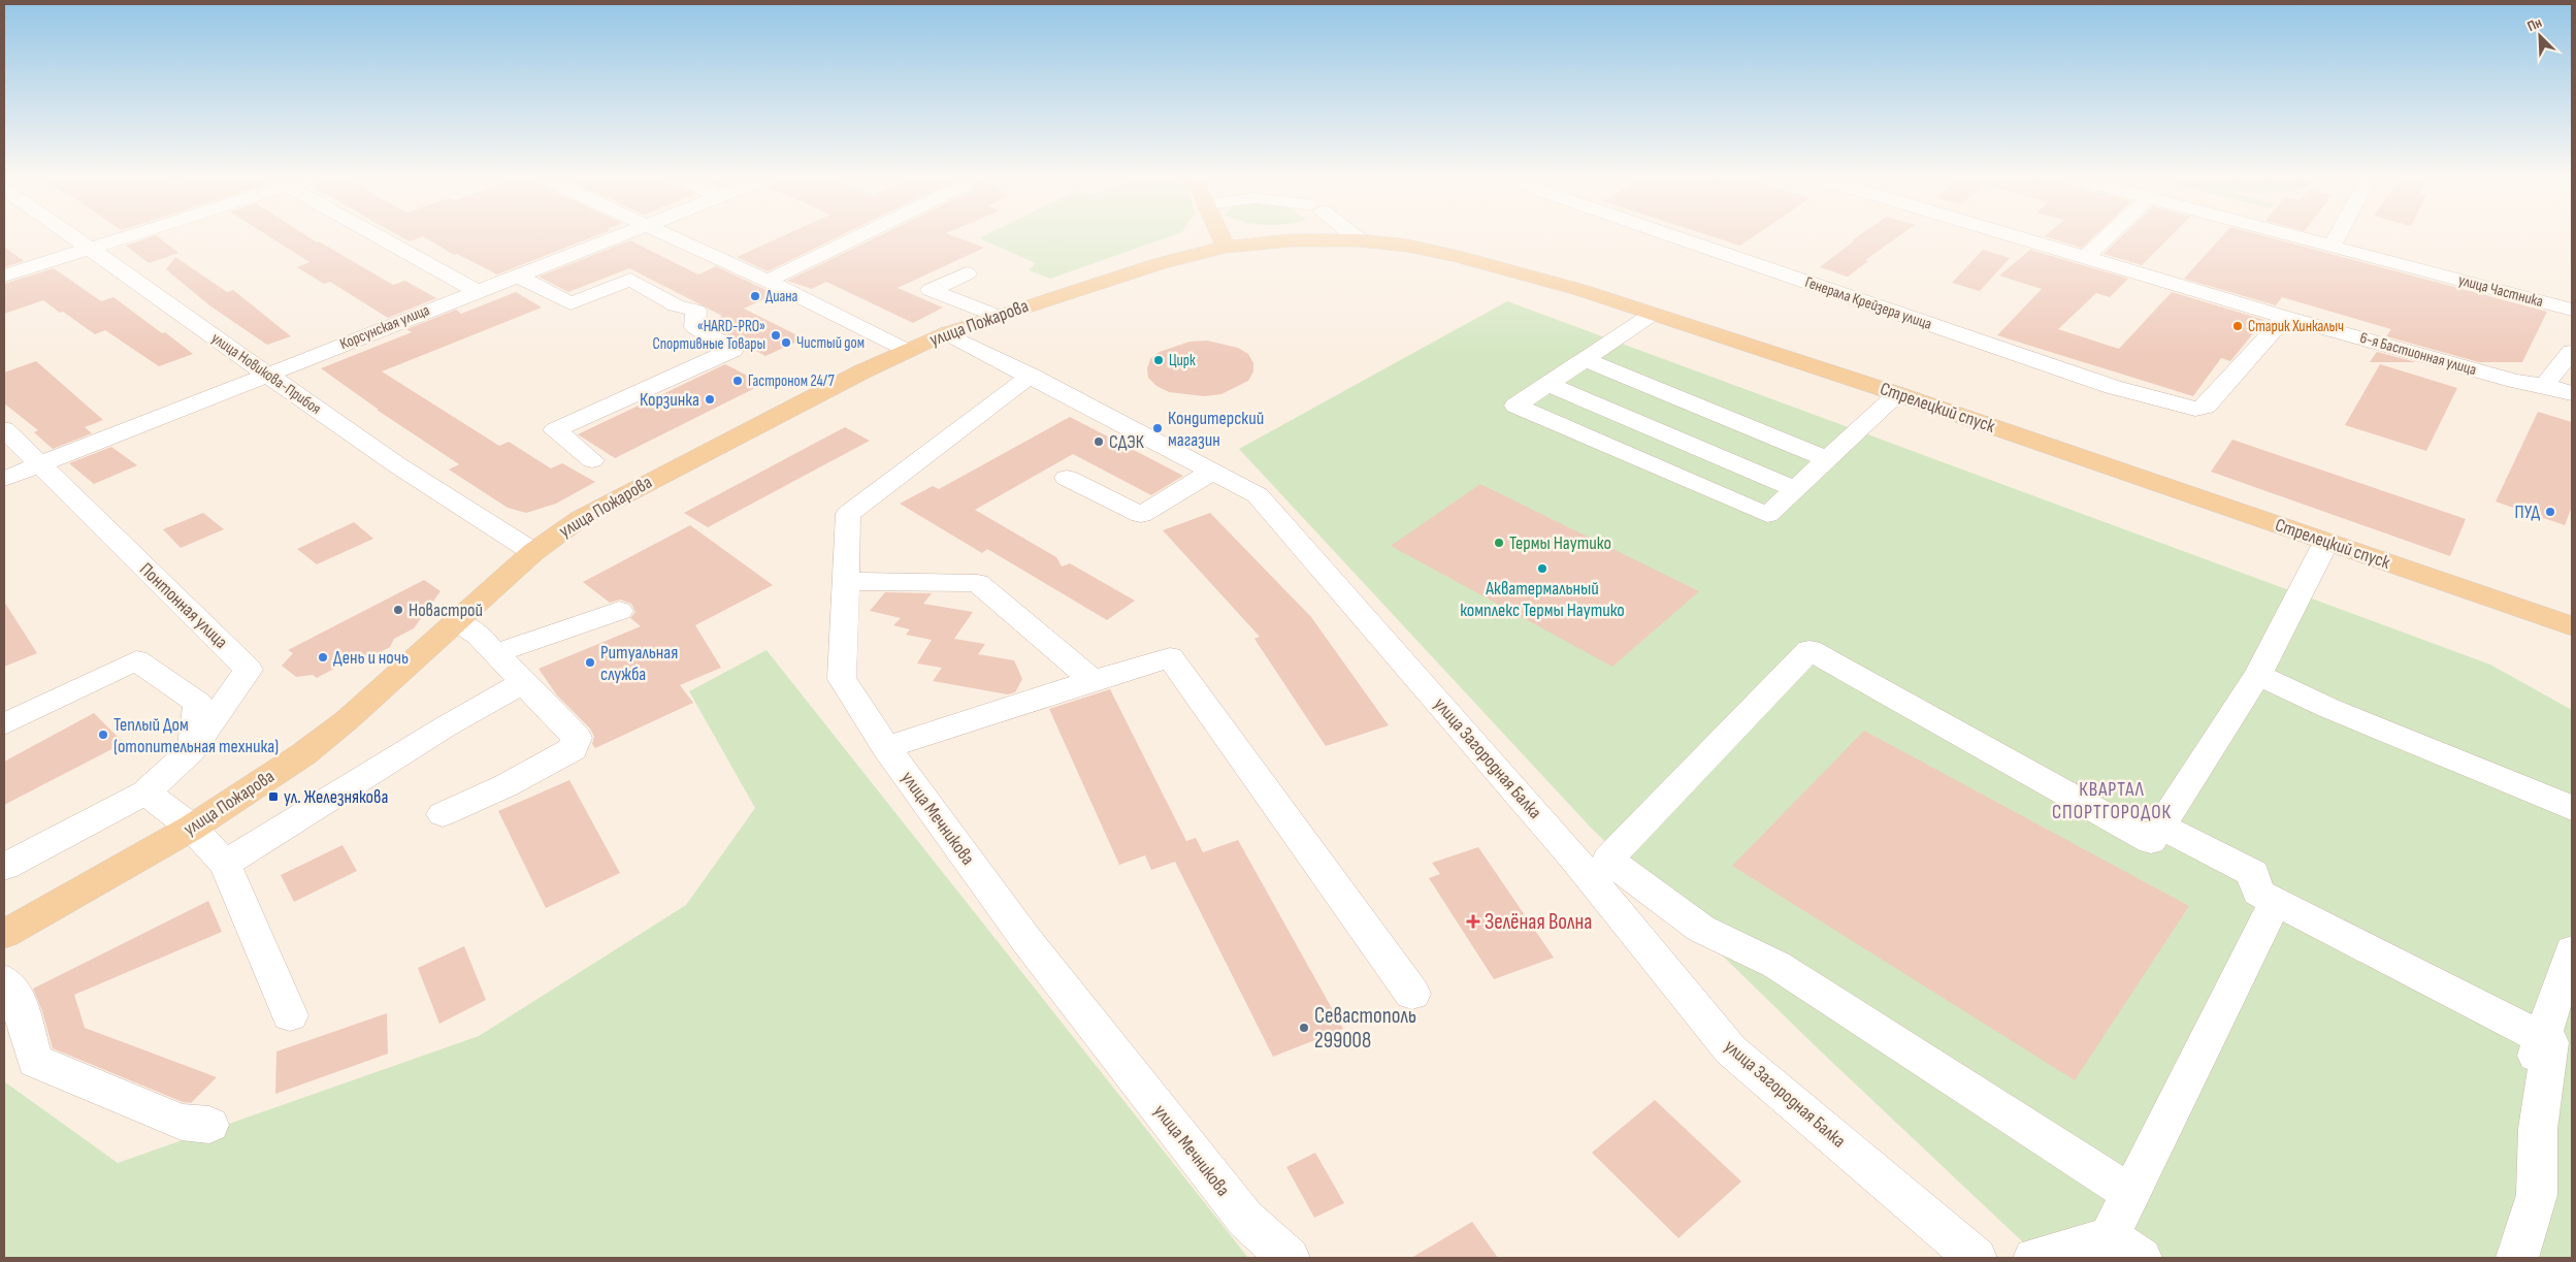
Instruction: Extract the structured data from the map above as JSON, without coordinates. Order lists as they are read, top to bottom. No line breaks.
{"streets":{"main road":["улица Пожарова","Стрелецкий спуск"],"street":["улица Частника","Генерала Крейзера улица","Корсунская улица","6-я Бастионная улица","улица Новикова-Прибоя","Понтонная улица","улица Загородная Балка","улица Мечникова"]},"crossings":[["Генерала Крейзера улица","6-я Бастионная улица"],["улица Пожарова","улица Новикова-Прибоя"],["улица Пожарова","Стрелецкий спуск"],["улица Пожарова","улица Загородная Балка"],["Корсунская улица","улица Новикова-Прибоя"],["Корсунская улица","Понтонная улица"],["улица Загородная Балка","улица Мечникова"]],"districts":["КВАРТАЛ СПОРТГОРОДОК"],"places":{"other":["Диана","Старик Хинкалыч","«HARD-PRO» Спортивные Товары","Чистый дом","Цирк","Гастроном 24/7","Корзинка","Кондитерский магазин","СДЭК","ПУД","Термы Наутико","Акватермальный комплекс Термы Наутико","Новастрой","День и ночь","Ритуальная служба","Теплый Дом (отопительная техника)","Севастополь 299008"],"transit":["ул. Железнякова"],"health":["Зелёная Волна"]},"north":"top left"}
